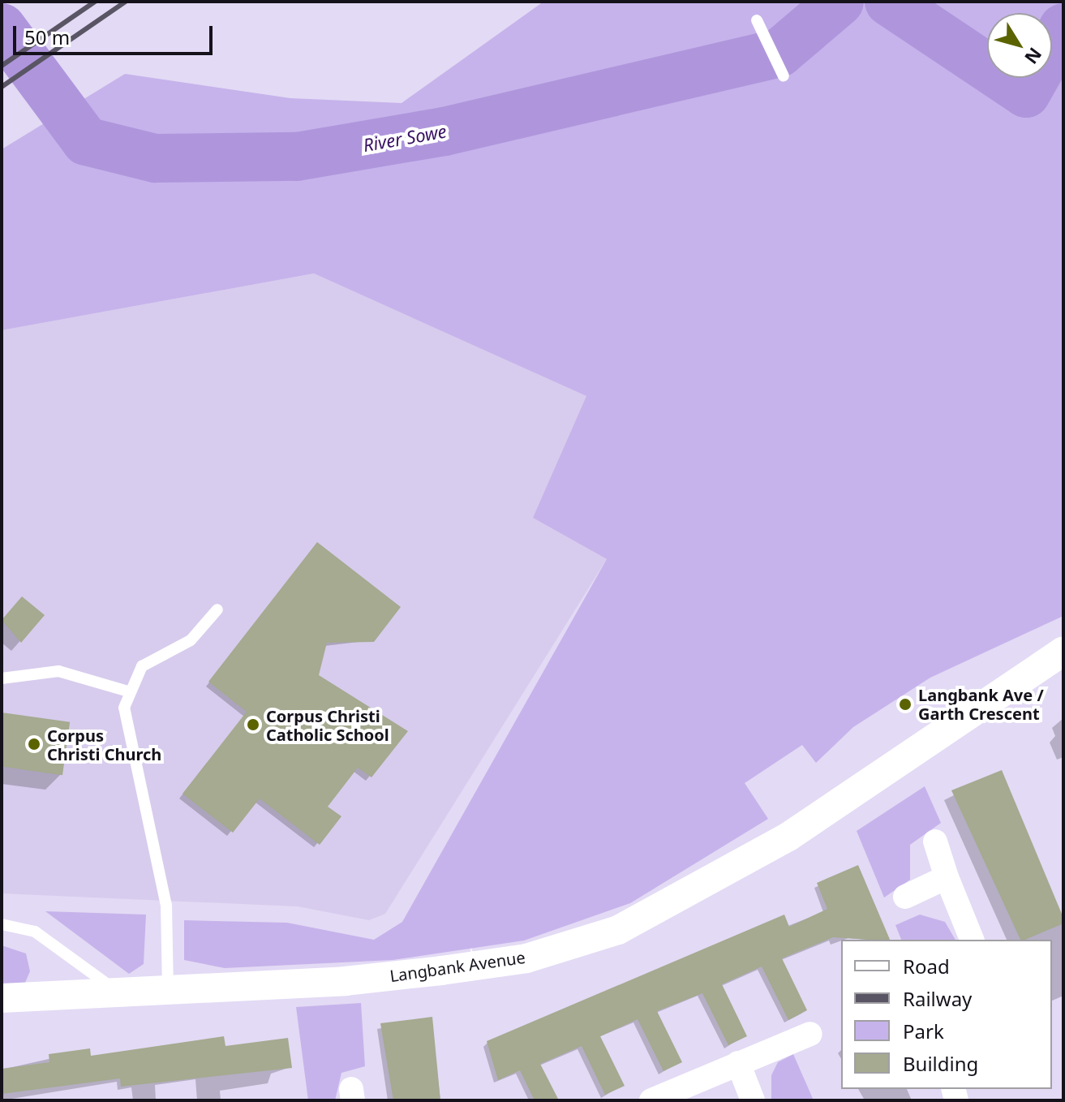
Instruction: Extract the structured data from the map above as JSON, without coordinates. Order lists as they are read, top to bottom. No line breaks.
{"streets":{"street":["Langbank Avenue"]},"water":["River Sowe"],"places":["Langbank Ave / Garth Crescent","Corpus Christi Catholic School","Corpus Christi Church"],"legend":["Road","Railway","Park","Building"],"scale_bar":"50 m","north":"bottom right"}
